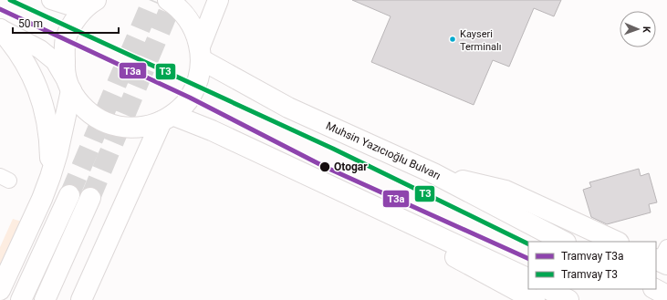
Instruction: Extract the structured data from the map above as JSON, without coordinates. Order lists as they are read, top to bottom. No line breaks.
{"streets":{"highway":["Muhsin Yazıcıoğlu Bulvarı"]},"places":["Kayseri Terminalı","Otogar"],"lines":["tram line T3","tram line T3a"],"legend":["Tramvay T3a","Tramvay T3"],"scale_bar":"50 m","north":"right"}
